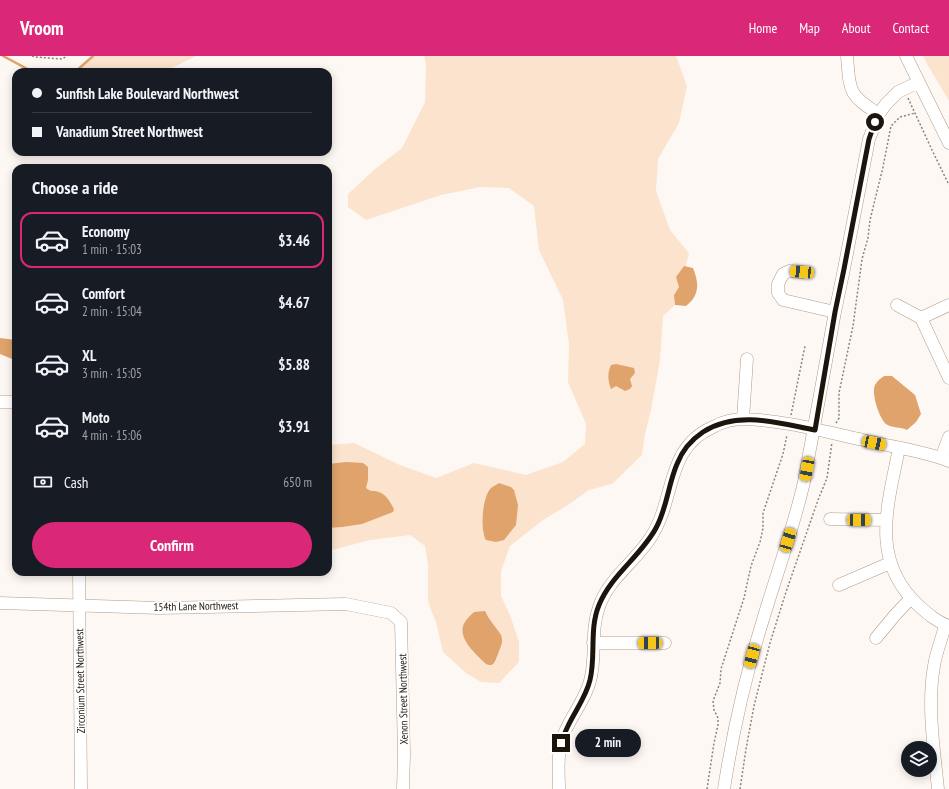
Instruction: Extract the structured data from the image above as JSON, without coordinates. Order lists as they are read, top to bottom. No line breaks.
{"streets":{"street":["154th Lane Northwest","Zirconium Street Northwest","Xenon Street Northwest"]},"crossings":[["154th Lane Northwest","Zirconium Street Northwest"],["154th Lane Northwest","Xenon Street Northwest"]],"page":{"header":"Vroom","nav":["Home","Map","About","Contact"],"banner":["Sunfish Lake Boulevard Northwest","Vanadium Street Northwest"],"heading":"Choose a ride","list":[{"name":"Economy","note":"1 min · 15:03","value":"$3.46"},{"name":"Comfort","note":"2 min · 15:04","value":"$4.67"},{"name":"XL","note":"3 min · 15:05","value":"$5.88"},{"name":"Moto","note":"4 min · 15:06","value":"$3.91"}],"pay":["Cash","650 m"],"buttons":"Confirm","bubble":"2 min"}}
